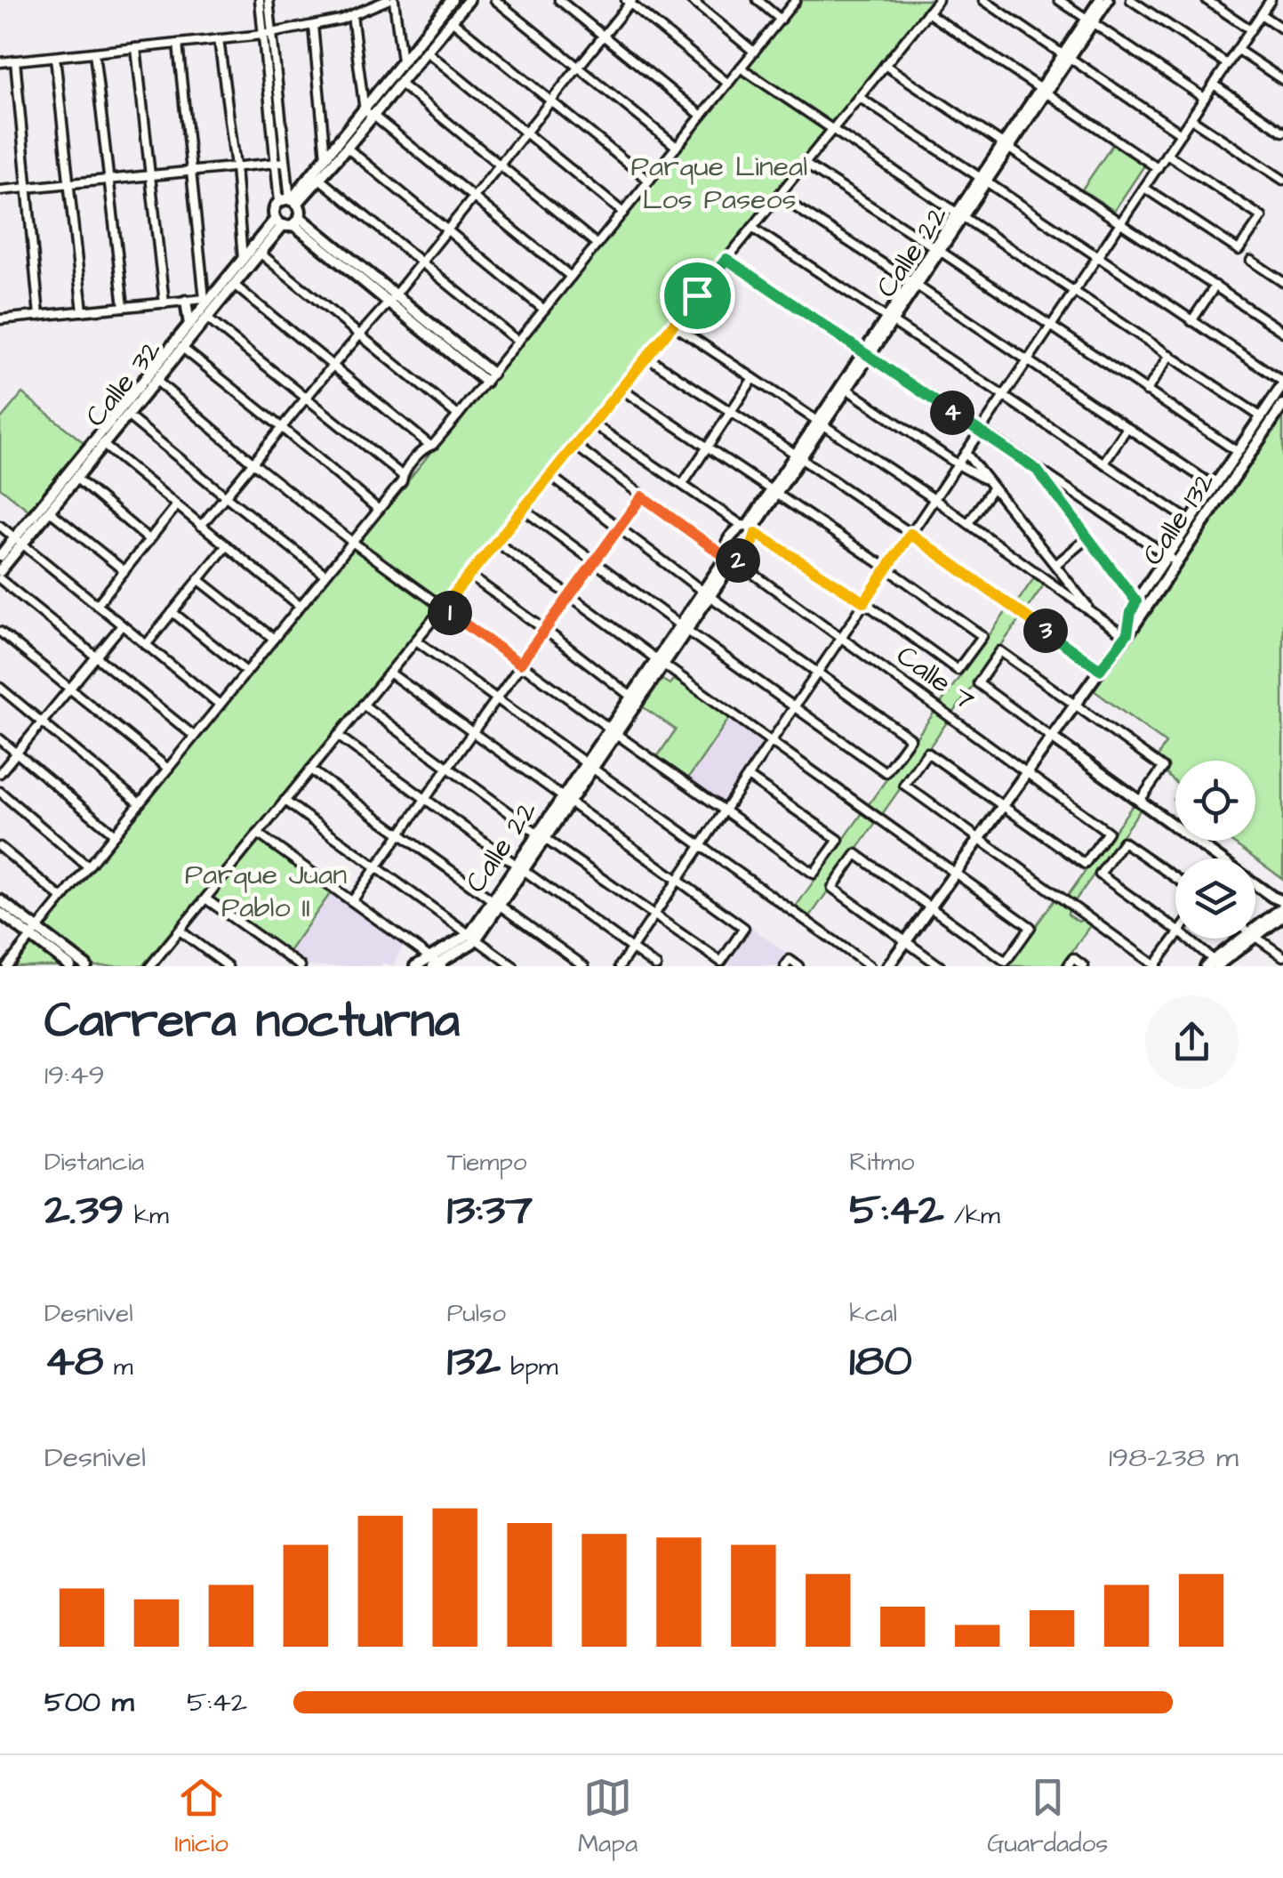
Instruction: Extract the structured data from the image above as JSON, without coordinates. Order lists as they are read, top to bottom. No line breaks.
{"streets":{"street":["Calle 22","Calle 32","Calle 132","Calle 7"]},"crossings":[["Calle 22","Calle 7"]],"parks":["Parque Lineal Los Paseos","Parque Juan Pablo II"],"page":{"pins":["4","2","1","3"],"heading":["Carrera nocturna","19:49"],"stats":[["Distancia","2.39 km"],["Tiempo","13:37"],["Ritmo","5:42 /km"],["Desnivel","48 m"],["Pulso","132 bpm"],["kcal","180"]],"chart":["Desnivel","198–238 m"],"list":[{"name":"500 m","note":"5:42"}],"tabs":["Inicio","Mapa","Guardados"]}}
